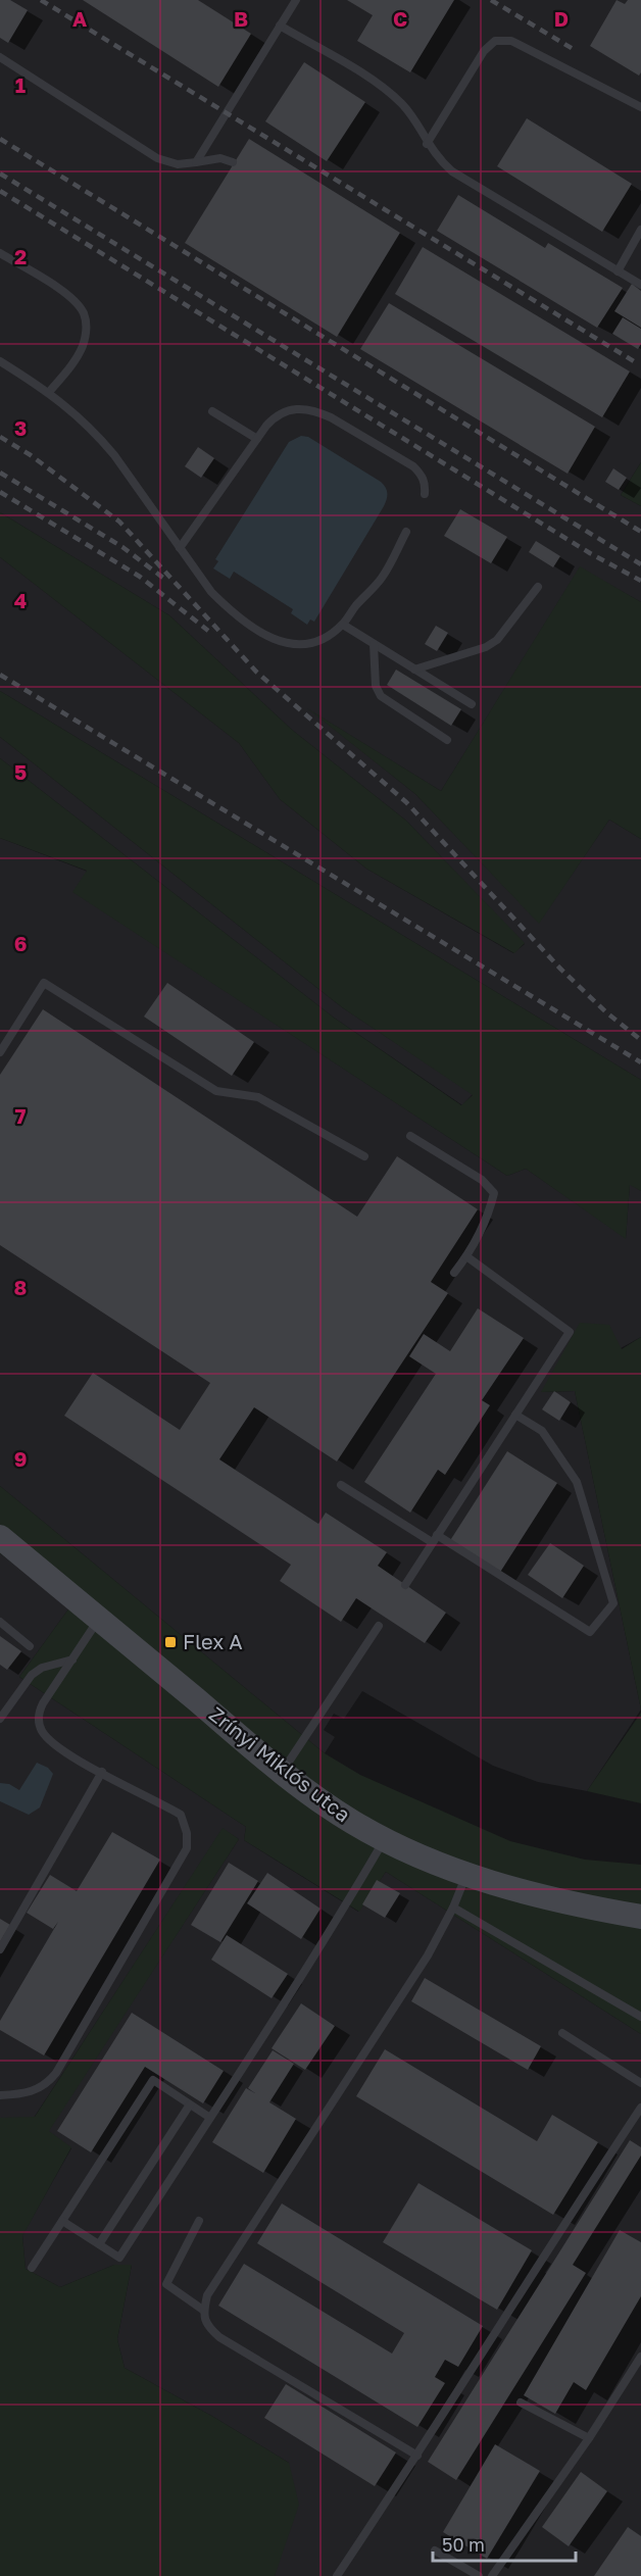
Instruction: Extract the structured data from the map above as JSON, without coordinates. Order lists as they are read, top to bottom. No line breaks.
{"streets":{"main road":["Zrínyi Miklós utca"]},"places":{"transit":["Flex A"]},"scale_bar":"50 m","grid":{"columns":["A","B","C","D"],"rows":["1","2","3","4","5","6","7","8","9"]}}
